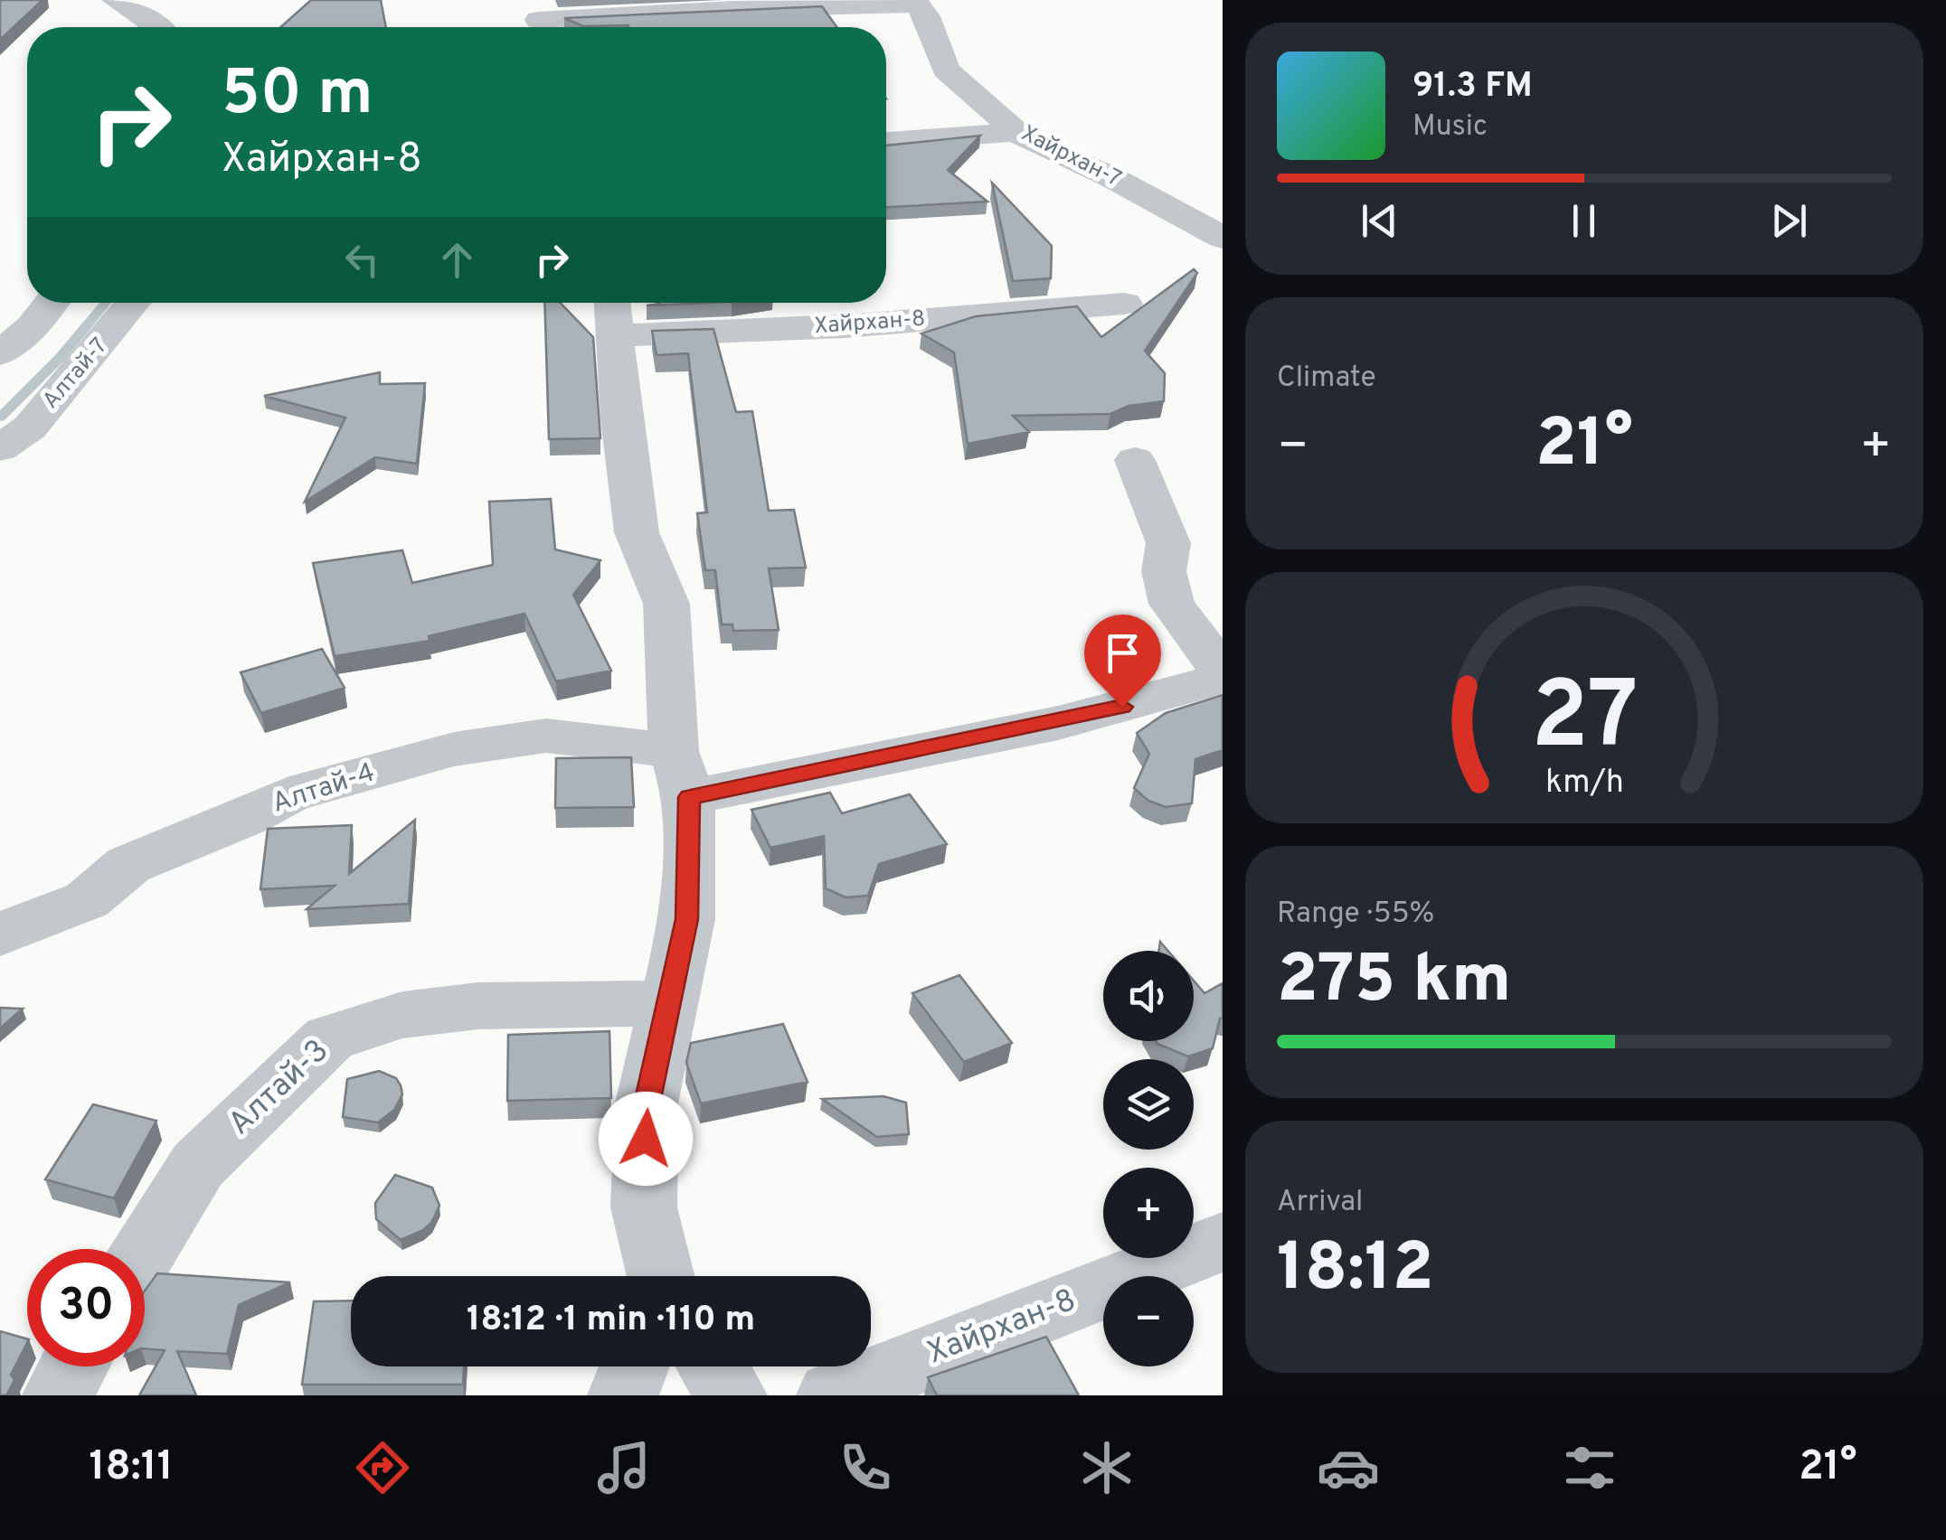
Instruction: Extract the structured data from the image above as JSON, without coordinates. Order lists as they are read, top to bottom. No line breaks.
{"streets":{"street":["Хайрхан-7","Хайрхан-8","Алтай-7","Алтай-4","Алтай-3"]},"page":{"turn":["50 m","Хайрхан-8"],"song":["91.3 FM","Music"],"tile":["Climate",["Range · 55%","275 km"],["Arrival","18:12"]],"heat":["−","21°","+"],"map_buttons":["+","−"],"limit":"30","trip":"18:12 · 1 min · 110 m","tabs":["18:11","21°"],"gauge":["27","km/h"]}}
